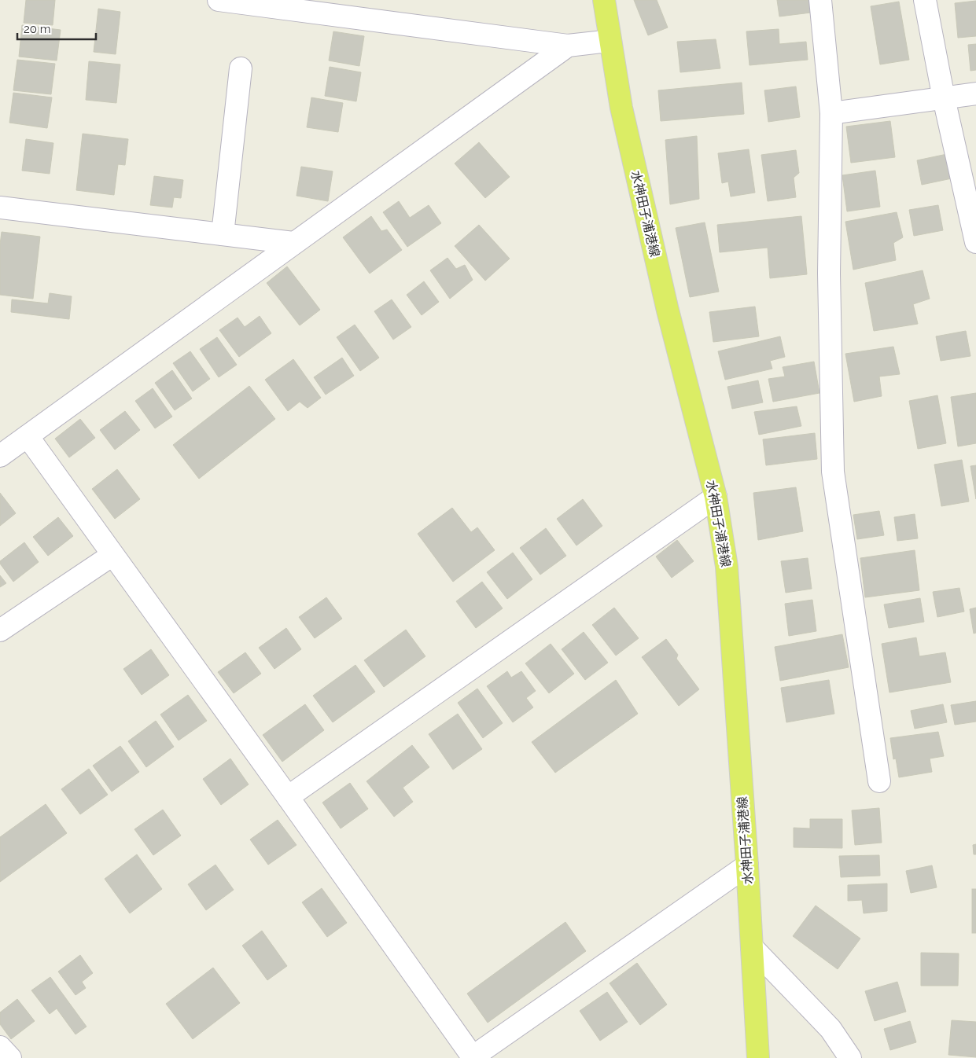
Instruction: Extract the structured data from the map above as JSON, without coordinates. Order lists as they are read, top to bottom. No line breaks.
{"streets":{"main road":["水神田子浦港線"]},"scale_bar":"20 m"}
